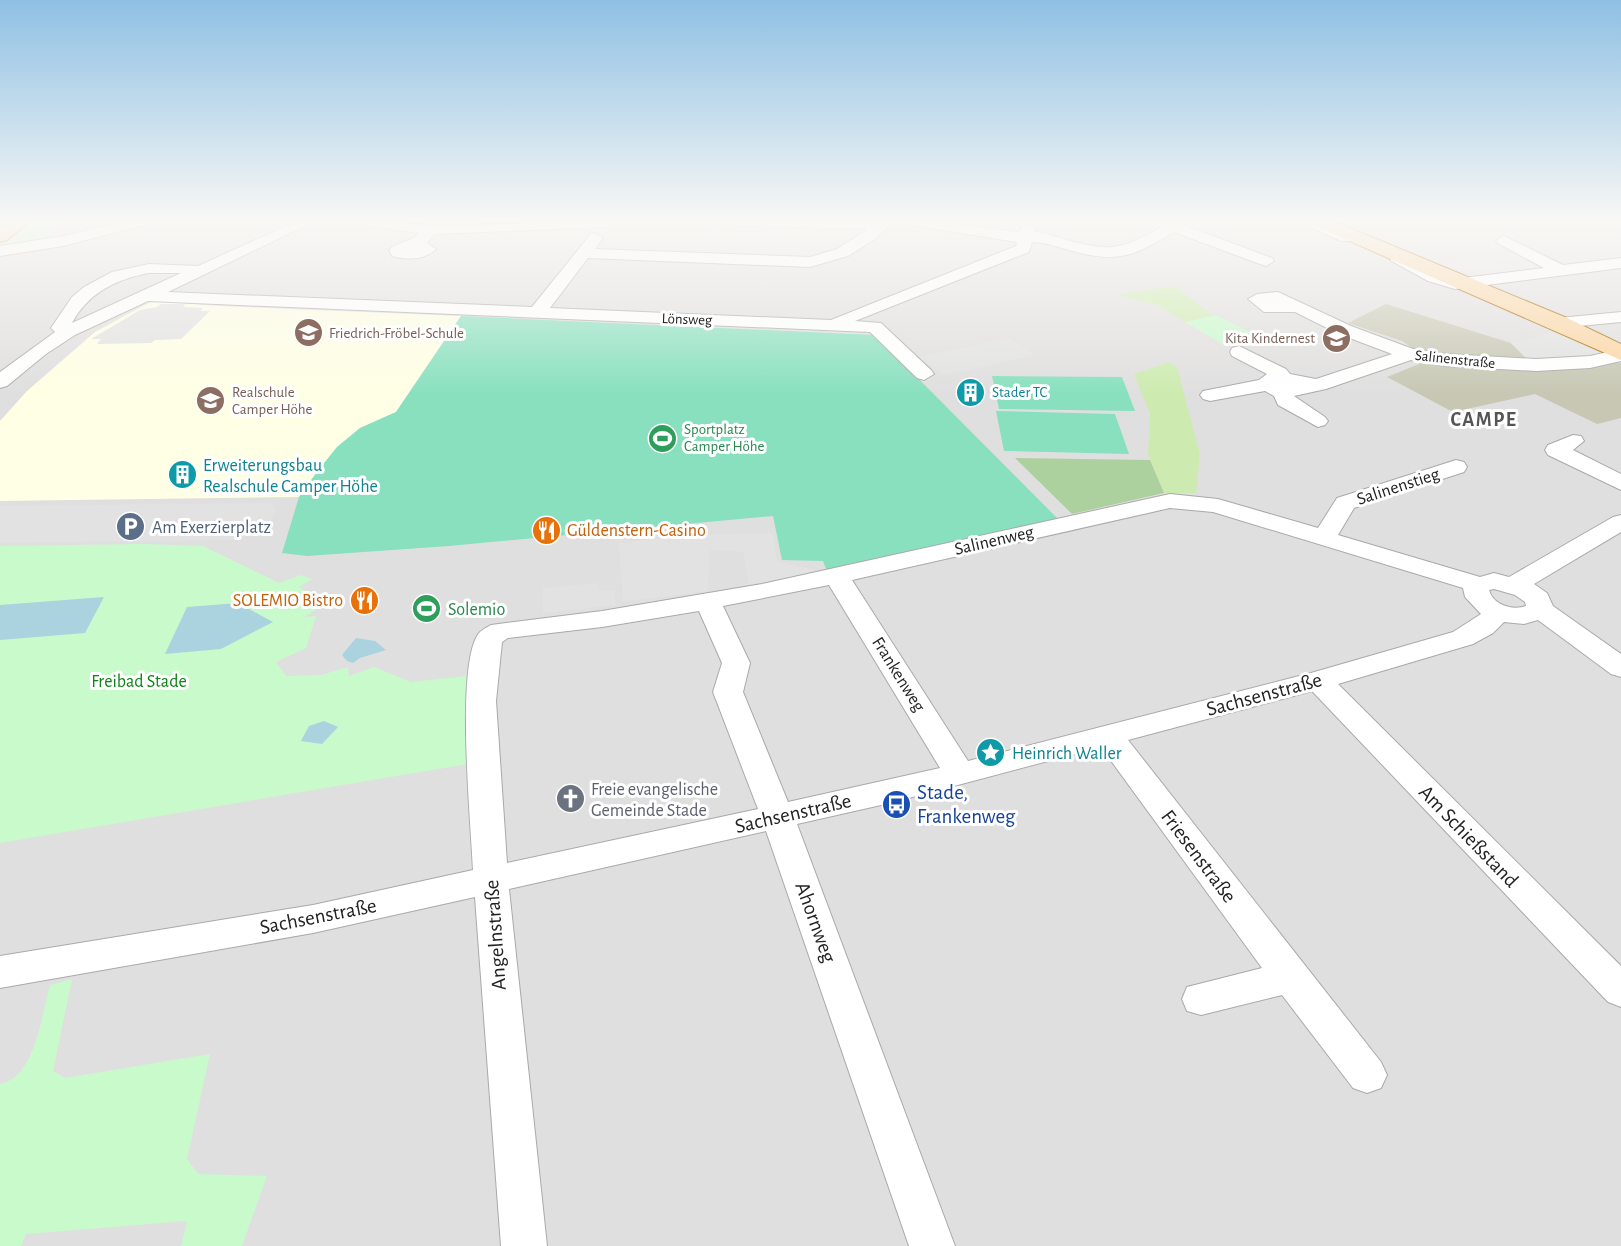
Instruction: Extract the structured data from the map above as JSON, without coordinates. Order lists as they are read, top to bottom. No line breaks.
{"streets":{"street":["Lönsweg","Salinenstraße","Salinenstieg","Salinenweg","Frankenweg","Sachsenstraße","Am Schießstand","Friesenstraße","Ahornweg","Angelnstraße"]},"crossings":[["Salinenstieg","Salinenweg"],["Salinenweg","Frankenweg"],["Salinenweg","Ahornweg"],["Salinenweg","Angelnstraße"],["Frankenweg","Sachsenstraße"],["Sachsenstraße","Am Schießstand"],["Sachsenstraße","Friesenstraße"],["Sachsenstraße","Ahornweg"],["Sachsenstraße","Angelnstraße"]],"districts":["CAMPE"],"parks":["Freibad Stade"],"places":{"school or university":["Friedrich-Fröbel-Schule","Kita Kindernest","Realschule Camper Höhe"],"building":["Stader TC","Erweiterungsbau Realschule Camper Höhe"],"sports":["Sportplatz Camper Höhe","Solemio"],"parking":["Am Exerzierplatz"],"restaurant":["Güldenstern-Casino","SOLEMIO Bistro"],"place":["Heinrich Waller"],"church":["Freie evangelische Gemeinde Stade"],"bus stop":["Stade, Frankenweg"]}}
